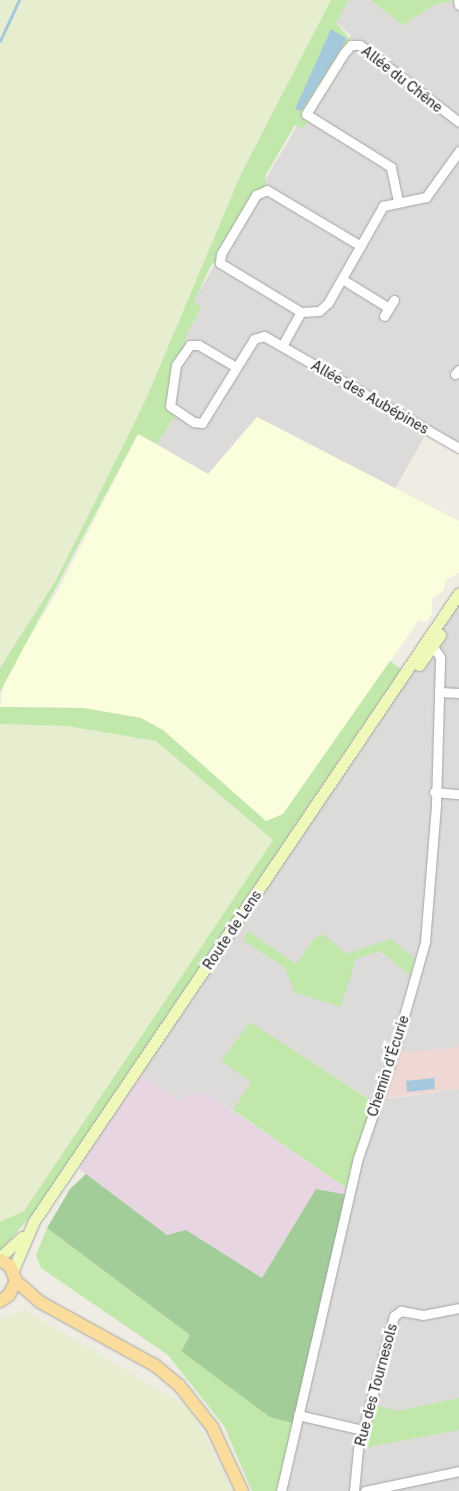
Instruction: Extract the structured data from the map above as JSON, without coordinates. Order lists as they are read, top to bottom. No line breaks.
{"streets":{"main road":["Route de Lens"],"street":["Allée du Chêne","Allée des Aubépines","Chemin d'Écurie","Rue des Tournesols"]},"crossings":[["Route de Lens","Chemin d'Écurie"]]}
